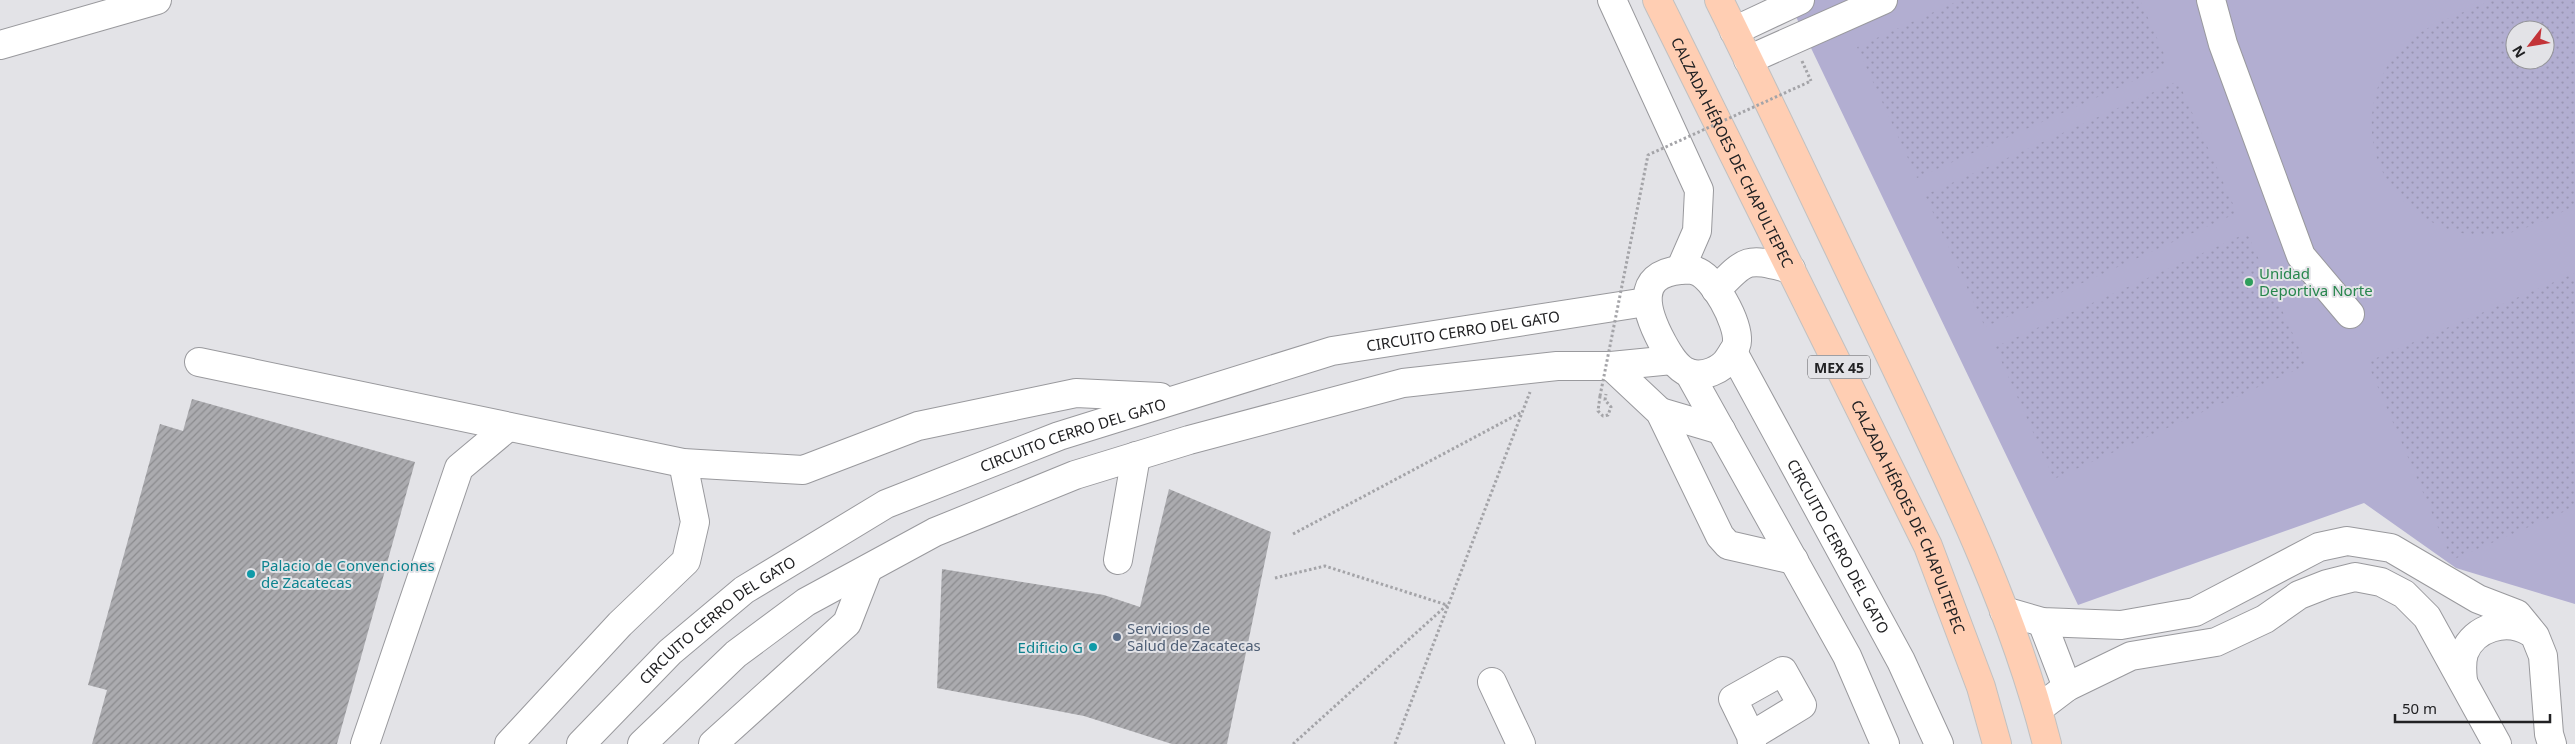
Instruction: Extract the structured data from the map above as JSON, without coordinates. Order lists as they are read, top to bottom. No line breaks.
{"streets":{"main road":["CALZADA HÉROES DE CHAPULTEPEC","MEX 45"],"street":["CIRCUITO CERRO DEL GATO"]},"places":["Unidad Deportiva Norte","Palacio de Convenciones de Zacatecas","Servicios de Salud de Zacatecas","Edificio G"],"scale_bar":"50 m","north":"bottom left"}
